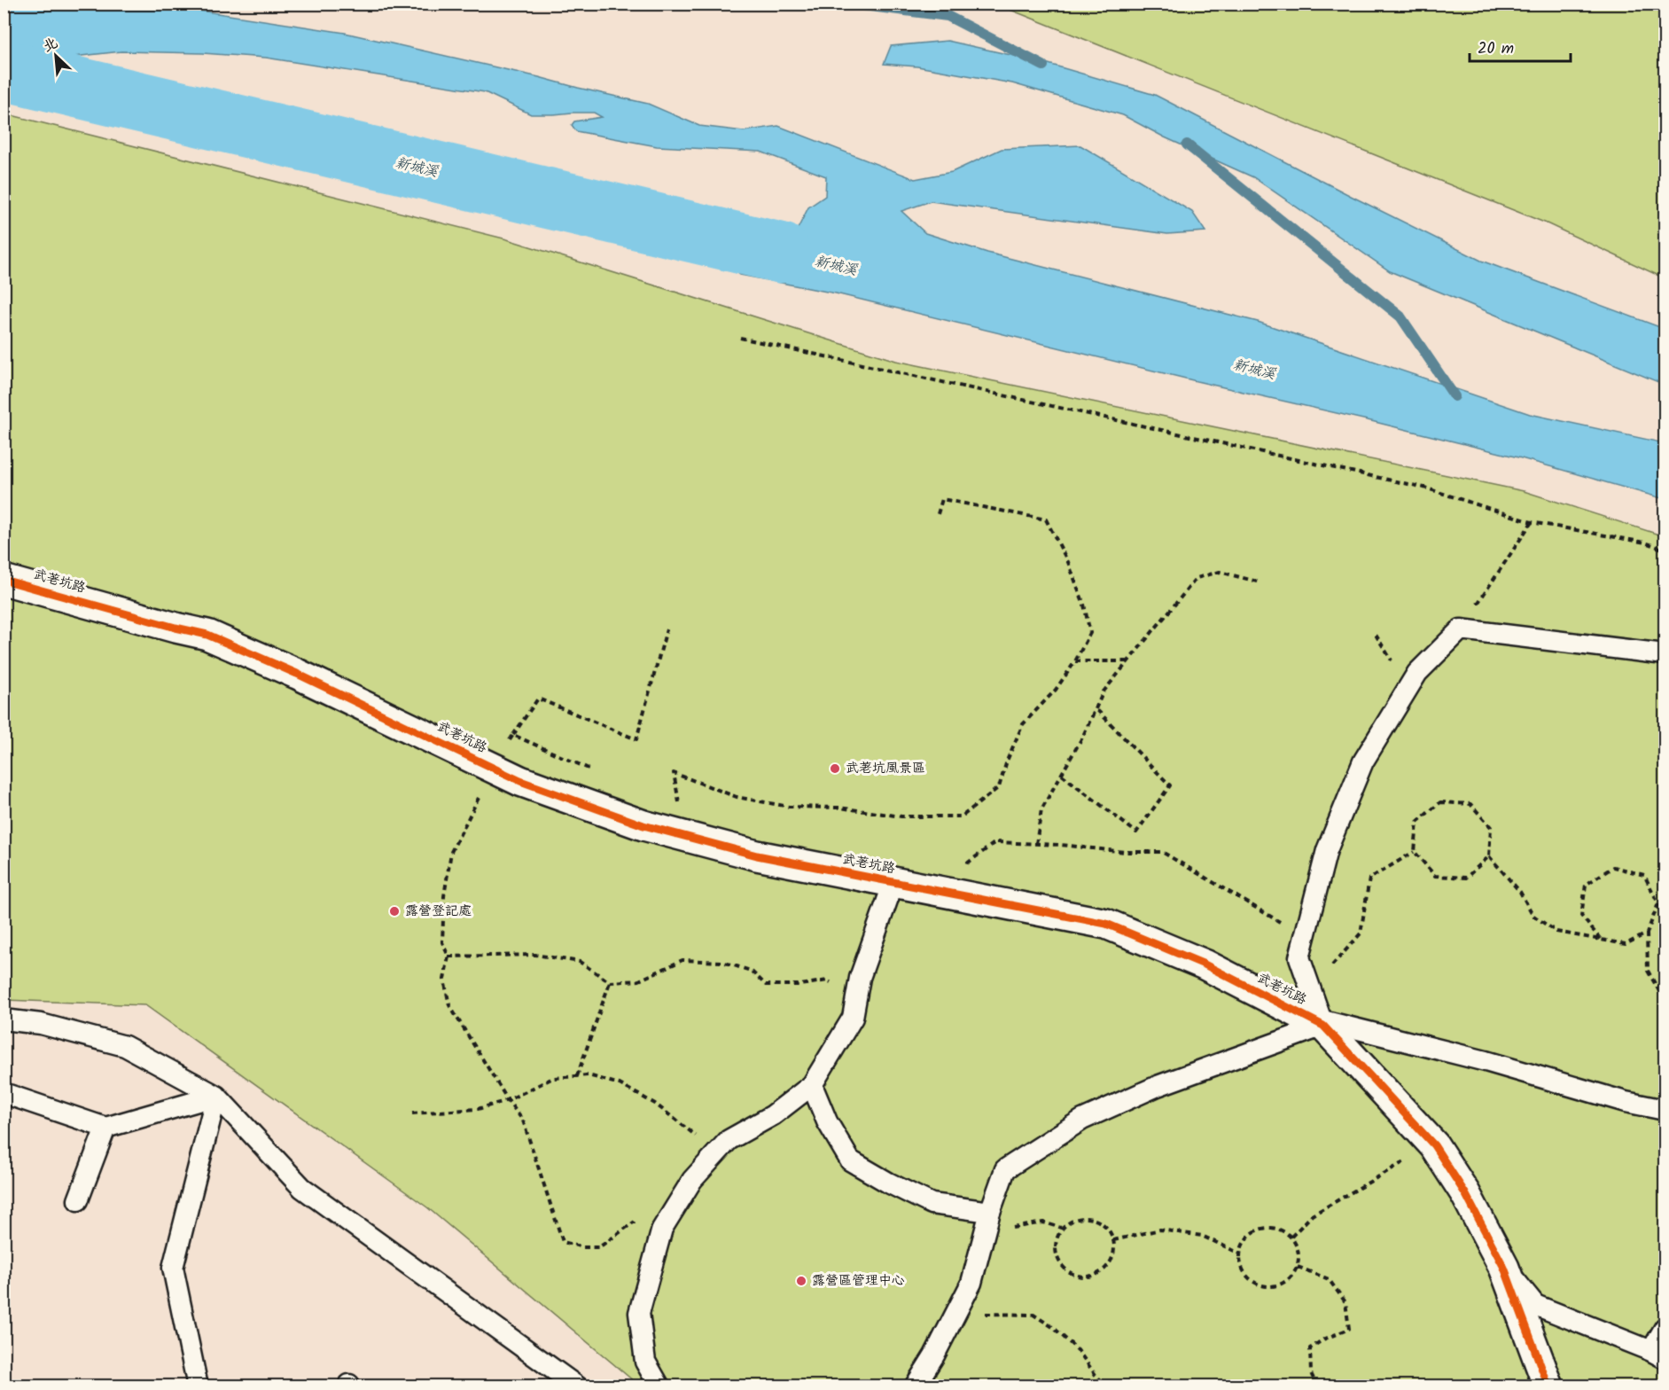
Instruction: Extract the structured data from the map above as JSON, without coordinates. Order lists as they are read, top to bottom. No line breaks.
{"streets":{"street":["武荖坑路"]},"water":["新城溪"],"places":["武荖坑風景區","露營登記處","露營區管理中心"],"scale_bar":"20 m","north":"top left"}
